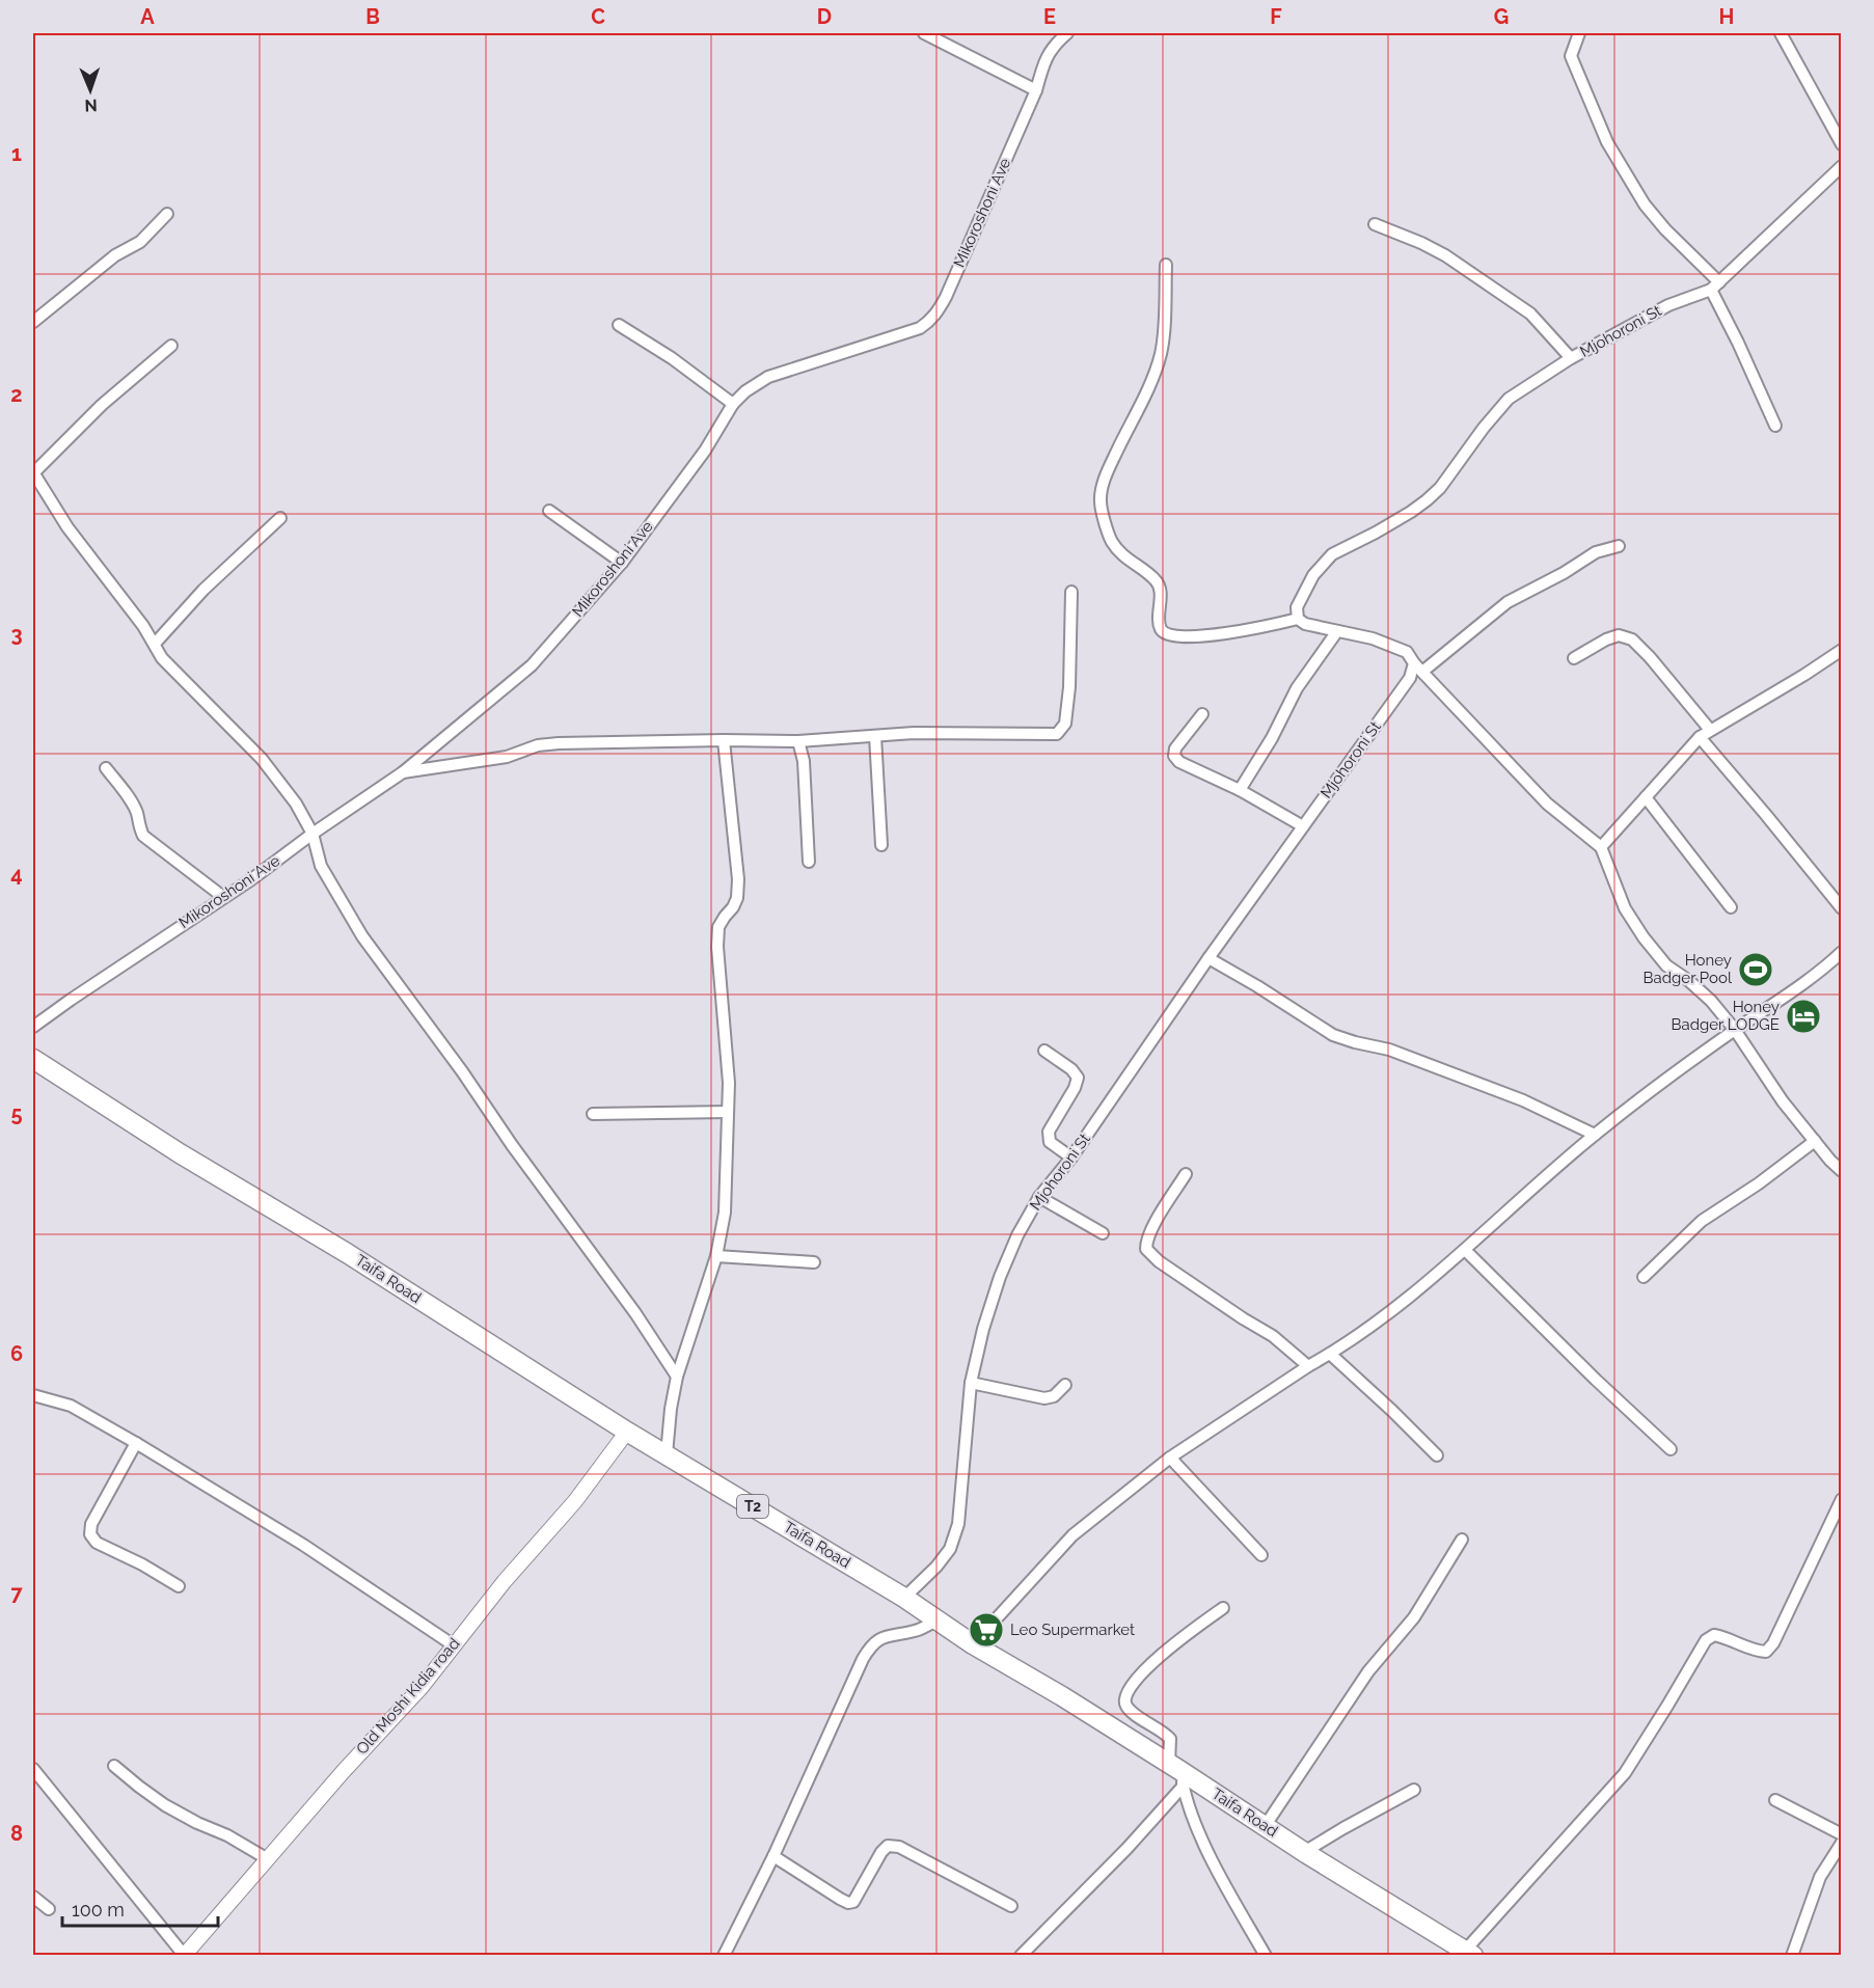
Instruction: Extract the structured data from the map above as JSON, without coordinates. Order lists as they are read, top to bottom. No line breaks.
{"streets":{"highway":["Taifa Road","T2"],"street":["Mikoroshoni Ave","Mjohoroni St","Old Moshi Kidia road"]},"crossings":[["Mjohoroni St","Taifa Road"],["Taifa Road","Old Moshi Kidia road"]],"places":{"sports":["Honey Badger Pool"],"hotel":["Honey Badger LODGE"],"supermarket":["Leo Supermarket"]},"scale_bar":"100 m","north":"bottom","grid":{"columns":["A","B","C","D","E","F","G","H"],"rows":["1","2","3","4","5","6","7","8"]}}
